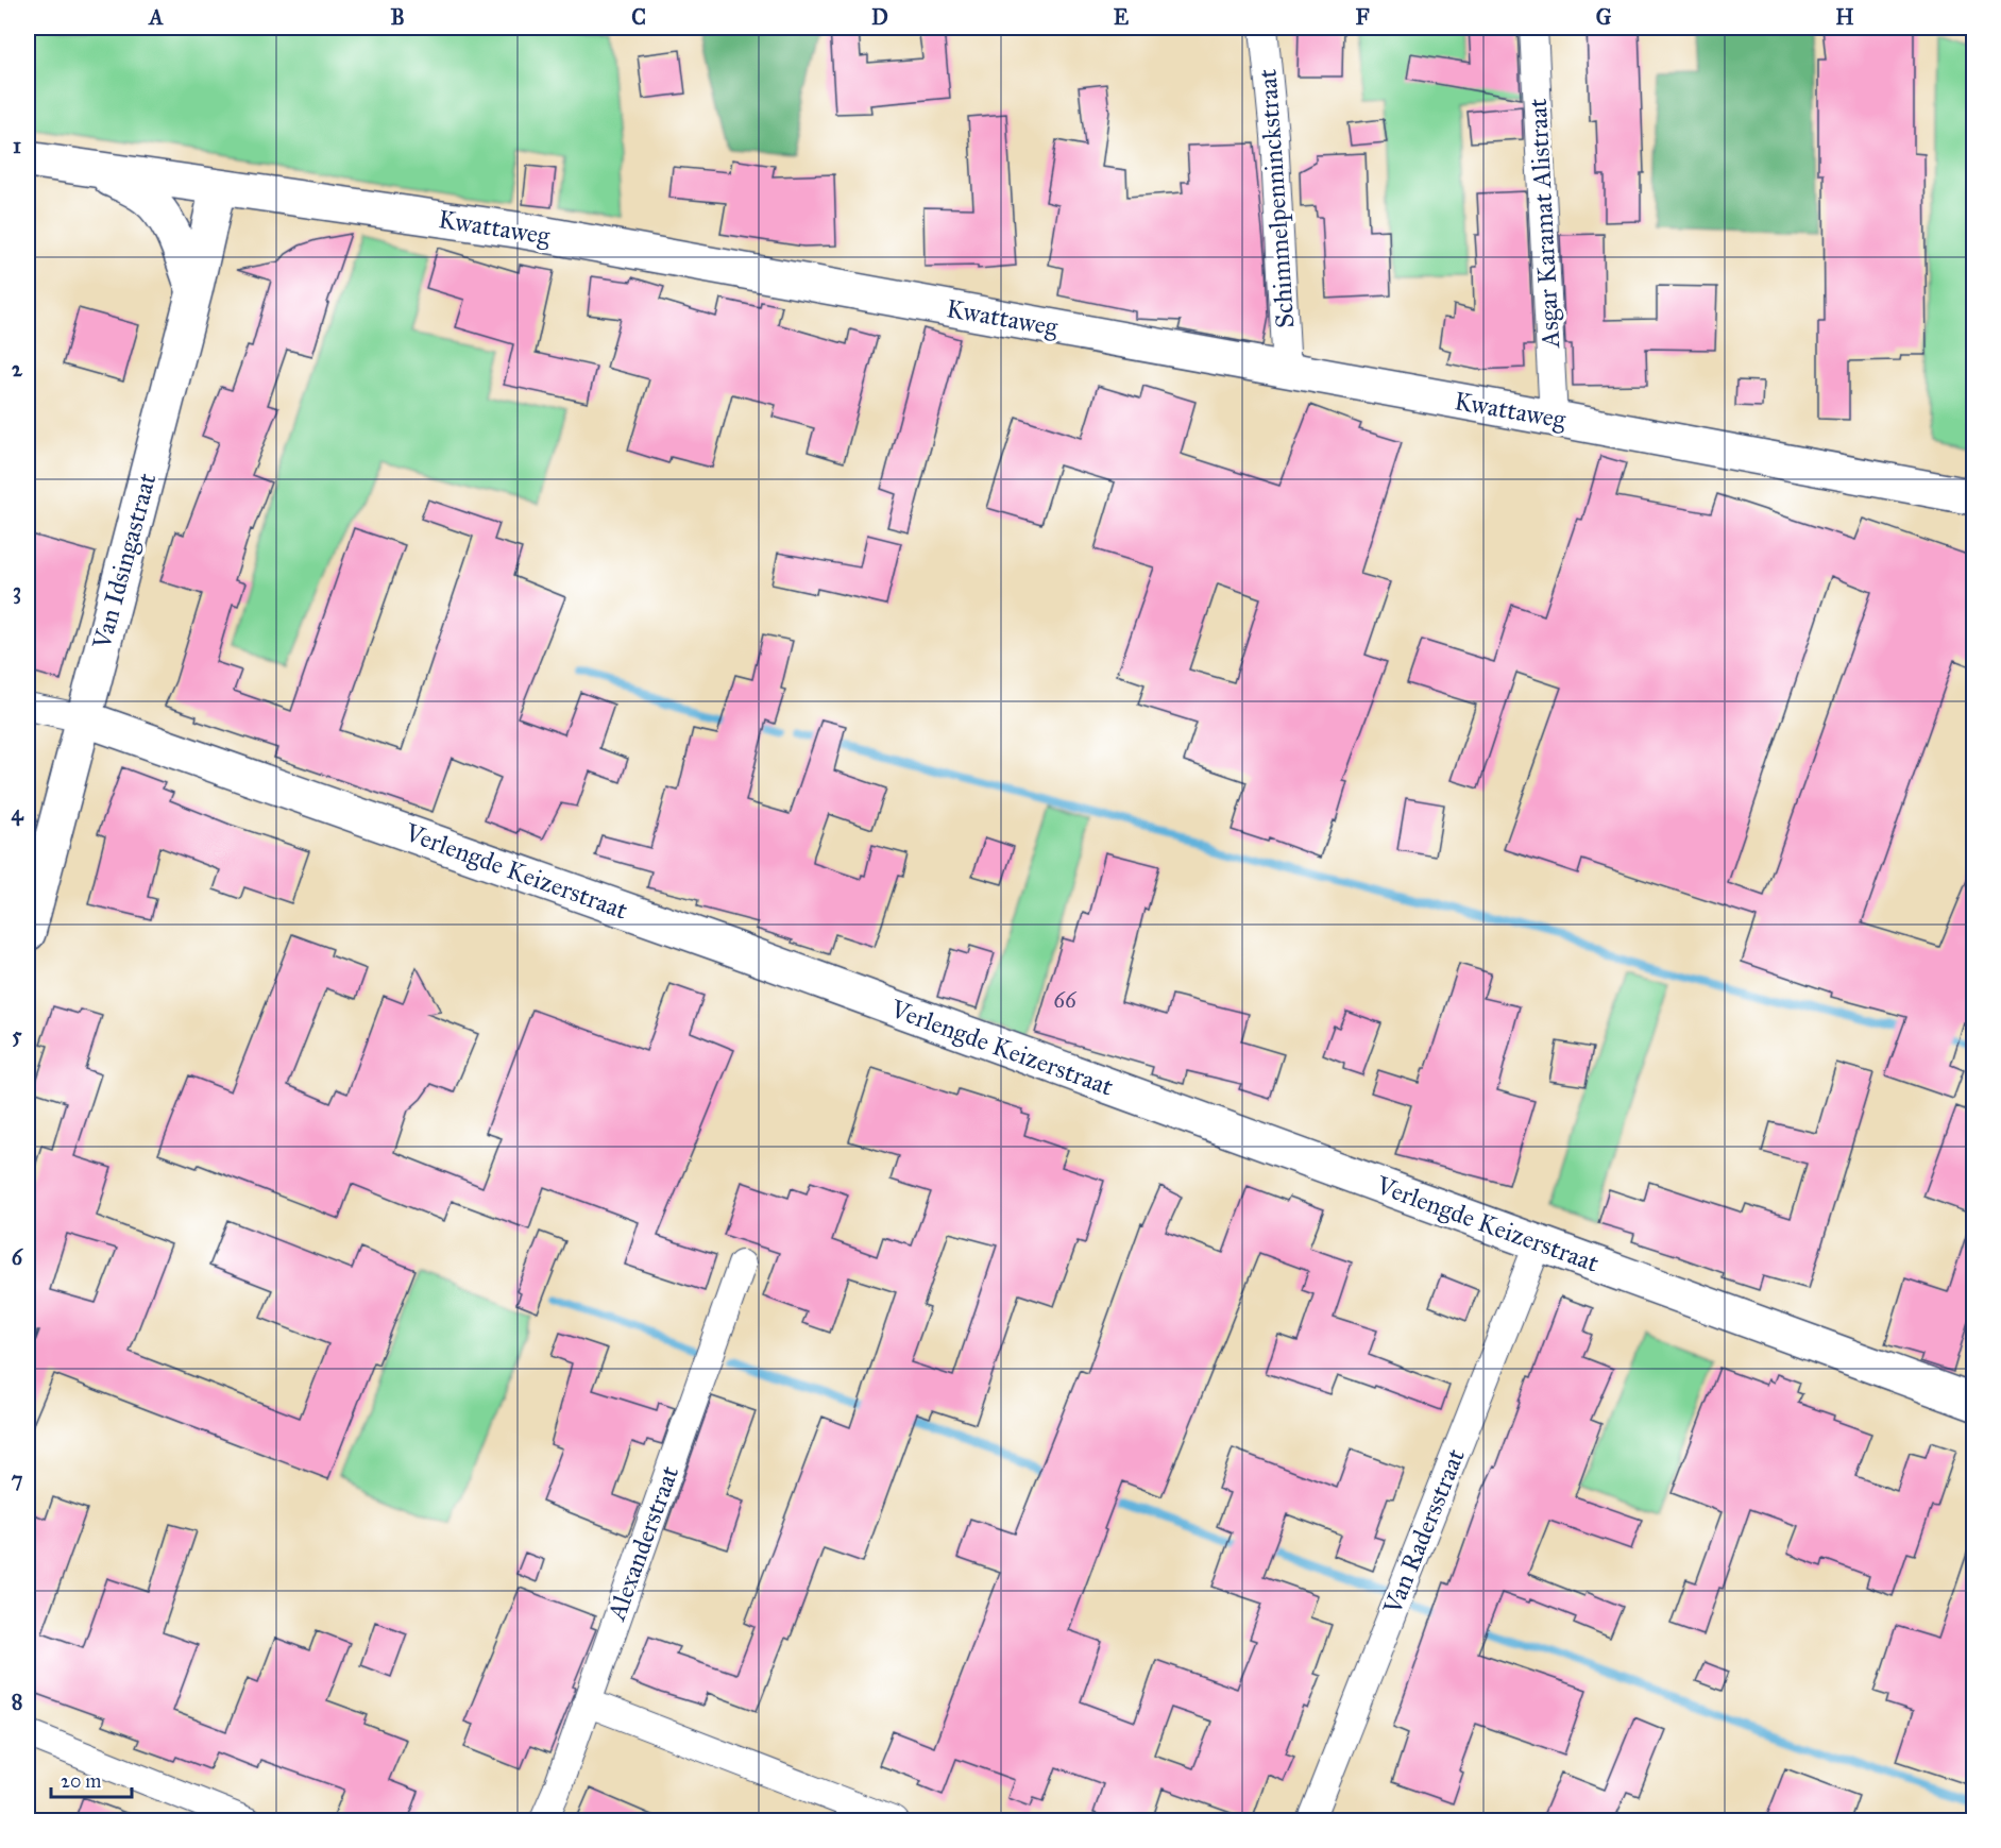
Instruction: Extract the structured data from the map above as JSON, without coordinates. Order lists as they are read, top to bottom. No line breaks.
{"streets":{"main road":["Kwattaweg","Van Idsingastraat","Verlengde Keizerstraat"],"street":["Schimmelpenninckstraat","Asgar Karamat Alistraat","Van Radersstraat","Alexanderstraat"]},"crossings":[["Schimmelpenninckstraat","Kwattaweg"],["Asgar Karamat Alistraat","Kwattaweg"],["Kwattaweg","Van Idsingastraat"],["Van Idsingastraat","Verlengde Keizerstraat"],["Verlengde Keizerstraat","Van Radersstraat"]],"house_numbers":["66"],"scale_bar":"20 m","grid":{"columns":["A","B","C","D","E","F","G","H"],"rows":["1","2","3","4","5","6","7","8"]}}
